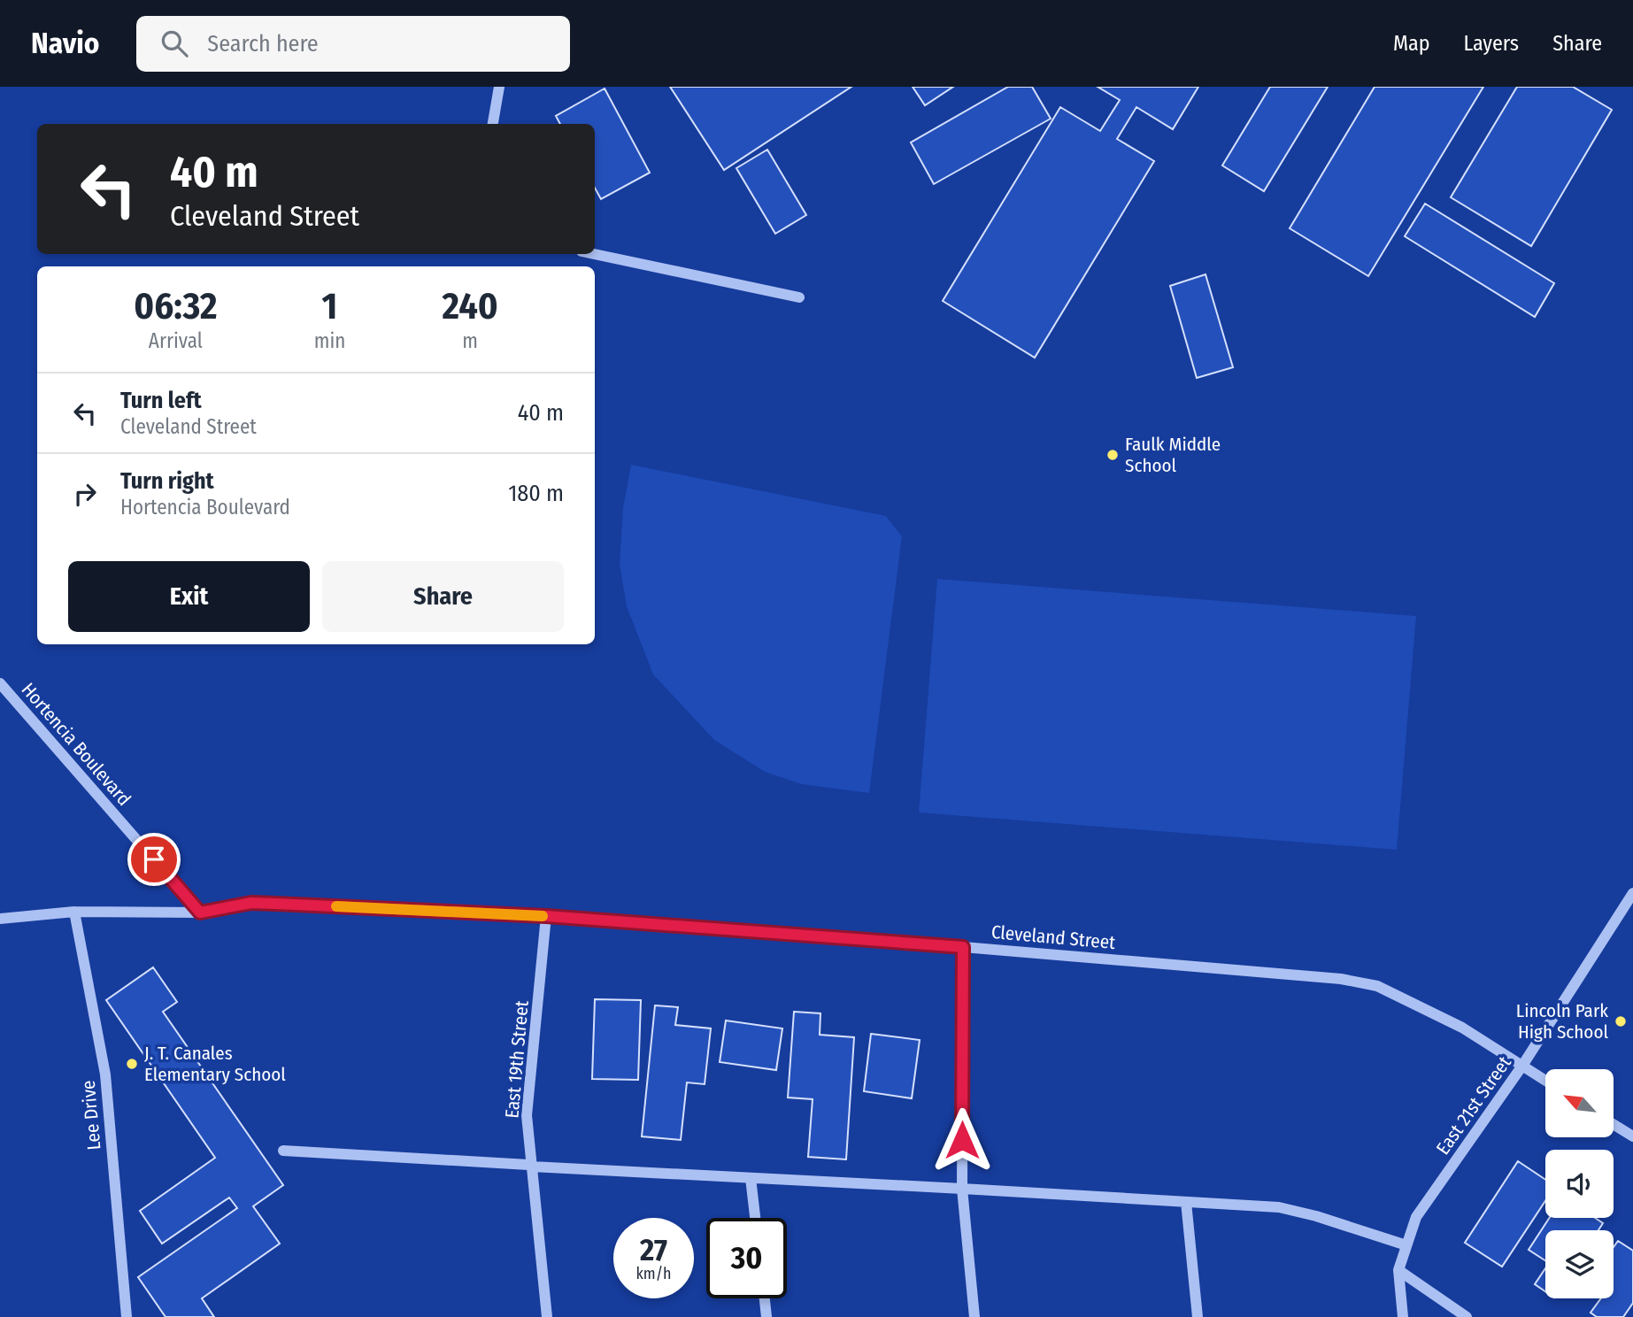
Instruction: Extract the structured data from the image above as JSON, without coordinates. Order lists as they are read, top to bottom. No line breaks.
{"streets":{"street":["Hortencia Boulevard","Cleveland Street","East 19th Street","East 21st Street","Lee Drive"]},"crossings":[["Hortencia Boulevard","Cleveland Street"],["Cleveland Street","East 19th Street"],["Cleveland Street","East 21st Street"],["Cleveland Street","Lee Drive"]],"places":["Faulk Middle School","Lincoln Park High School","J. T. Canales Elementary School"],"north":"top left","page":{"header":"Navio","search":"Search here","nav":["Map","Layers","Share"],"turn":["40 m","Cleveland Street"],"eta":["06:32","Arrival","1","min","240","m"],"list":[{"name":"Turn left","note":"Cleveland Street","value":"40 m"},{"name":"Turn right","note":"Hortencia Boulevard","value":"180 m"}],"buttons":["Exit","Share"],"speed":"27 km/h","limit":"30"}}
